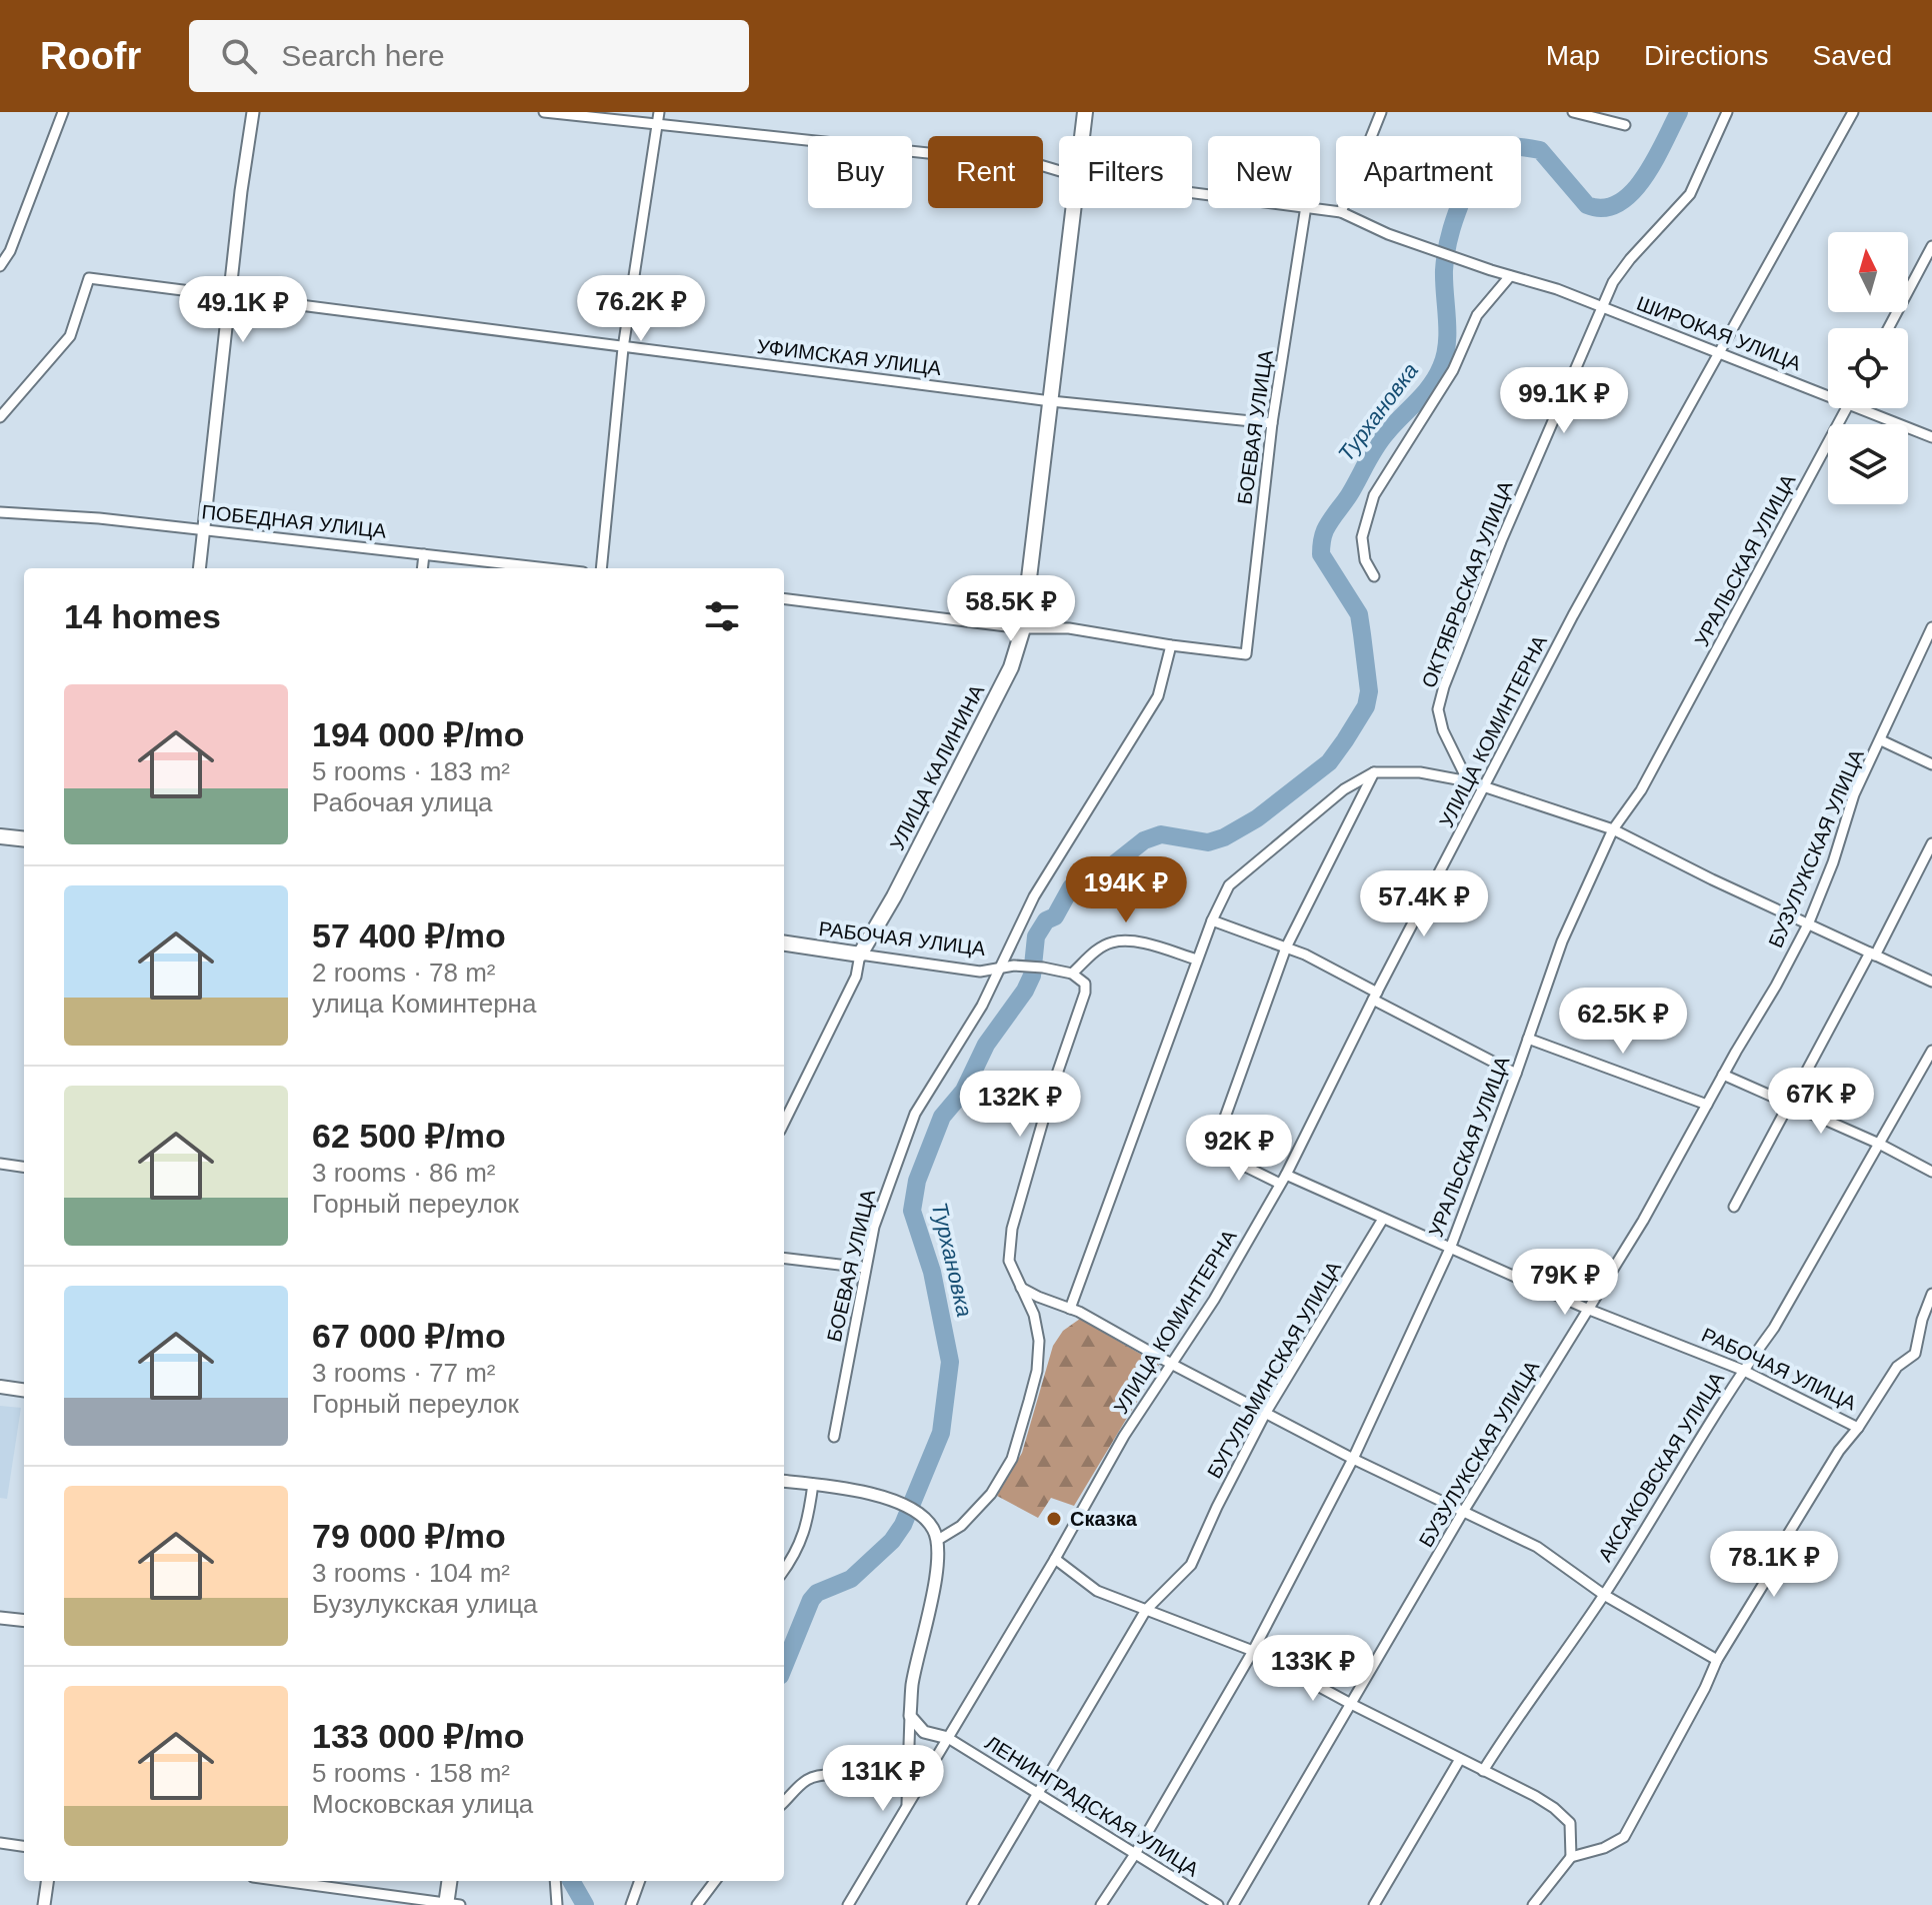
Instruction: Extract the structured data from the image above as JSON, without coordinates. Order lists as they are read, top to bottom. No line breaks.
{"streets":{"main road":["УЛИЦА КАЛИНИНА","РАБОЧАЯ УЛИЦА"],"street":["ШИРОКАЯ УЛИЦА","УФИМСКАЯ УЛИЦА","БОЕВАЯ УЛИЦА","ПОБЕДНАЯ УЛИЦА","УРАЛЬСКАЯ УЛИЦА","ОКТЯБРЬСКАЯ УЛИЦА","УЛИЦА КОМИНТЕРНА","БУЗУЛУКСКАЯ УЛИЦА","БУГУЛЬМИНСКАЯ УЛИЦА","АКСАКОВСКАЯ УЛИЦА","ЛЕНИНГРАДСКАЯ УЛИЦА"]},"crossings":[["ШИРОКАЯ УЛИЦА","ОКТЯБРЬСКАЯ УЛИЦА"],["ШИРОКАЯ УЛИЦА","УЛИЦА КОМИНТЕРНА"],["УФИМСКАЯ УЛИЦА","БОЕВАЯ УЛИЦА"],["УФИМСКАЯ УЛИЦА","УЛИЦА КАЛИНИНА"],["БОЕВАЯ УЛИЦА","РАБОЧАЯ УЛИЦА"],["УРАЛЬСКАЯ УЛИЦА","РАБОЧАЯ УЛИЦА"],["УРАЛЬСКАЯ УЛИЦА","ЛЕНИНГРАДСКАЯ УЛИЦА"],["УЛИЦА КОМИНТЕРНА","РАБОЧАЯ УЛИЦА"],["УЛИЦА КОМИНТЕРНА","ЛЕНИНГРАДСКАЯ УЛИЦА"],["УЛИЦА КАЛИНИНА","РАБОЧАЯ УЛИЦА"],["БУЗУЛУКСКАЯ УЛИЦА","РАБОЧАЯ УЛИЦА"],["РАБОЧАЯ УЛИЦА","БУГУЛЬМИНСКАЯ УЛИЦА"],["РАБОЧАЯ УЛИЦА","АКСАКОВСКАЯ УЛИЦА"],["БУГУЛЬМИНСКАЯ УЛИЦА","ЛЕНИНГРАДСКАЯ УЛИЦА"]],"water":["Турхановка"],"places":["Сказка"],"north":"top","page":{"header":"Roofr","search":"Search here","nav":["Map","Directions","Saved"],"chip":["Buy","Rent","Filters","New","Apartment"],"price":["76.2K ₽","49.1K ₽","99.1K ₽","58.5K ₽","194K ₽","57.4K ₽","62.5K ₽","67K ₽","132K ₽","92K ₽","79K ₽","78.1K ₽","133K ₽","131K ₽"],"heading":"14 homes","list":[{"name":"194 000 ₽/mo","note":"5 rooms · 183 m² · Рабочая улица"},{"name":"57 400 ₽/mo","note":"2 rooms · 78 m² · улица Коминтерна"},{"name":"62 500 ₽/mo","note":"3 rooms · 86 m² · Горный переулок"},{"name":"67 000 ₽/mo","note":"3 rooms · 77 m² · Горный переулок"},{"name":"79 000 ₽/mo","note":"3 rooms · 104 m² · Бузулукская улица"},{"name":"133 000 ₽/mo","note":"5 rooms · 158 m² · Московская улица"}]}}
